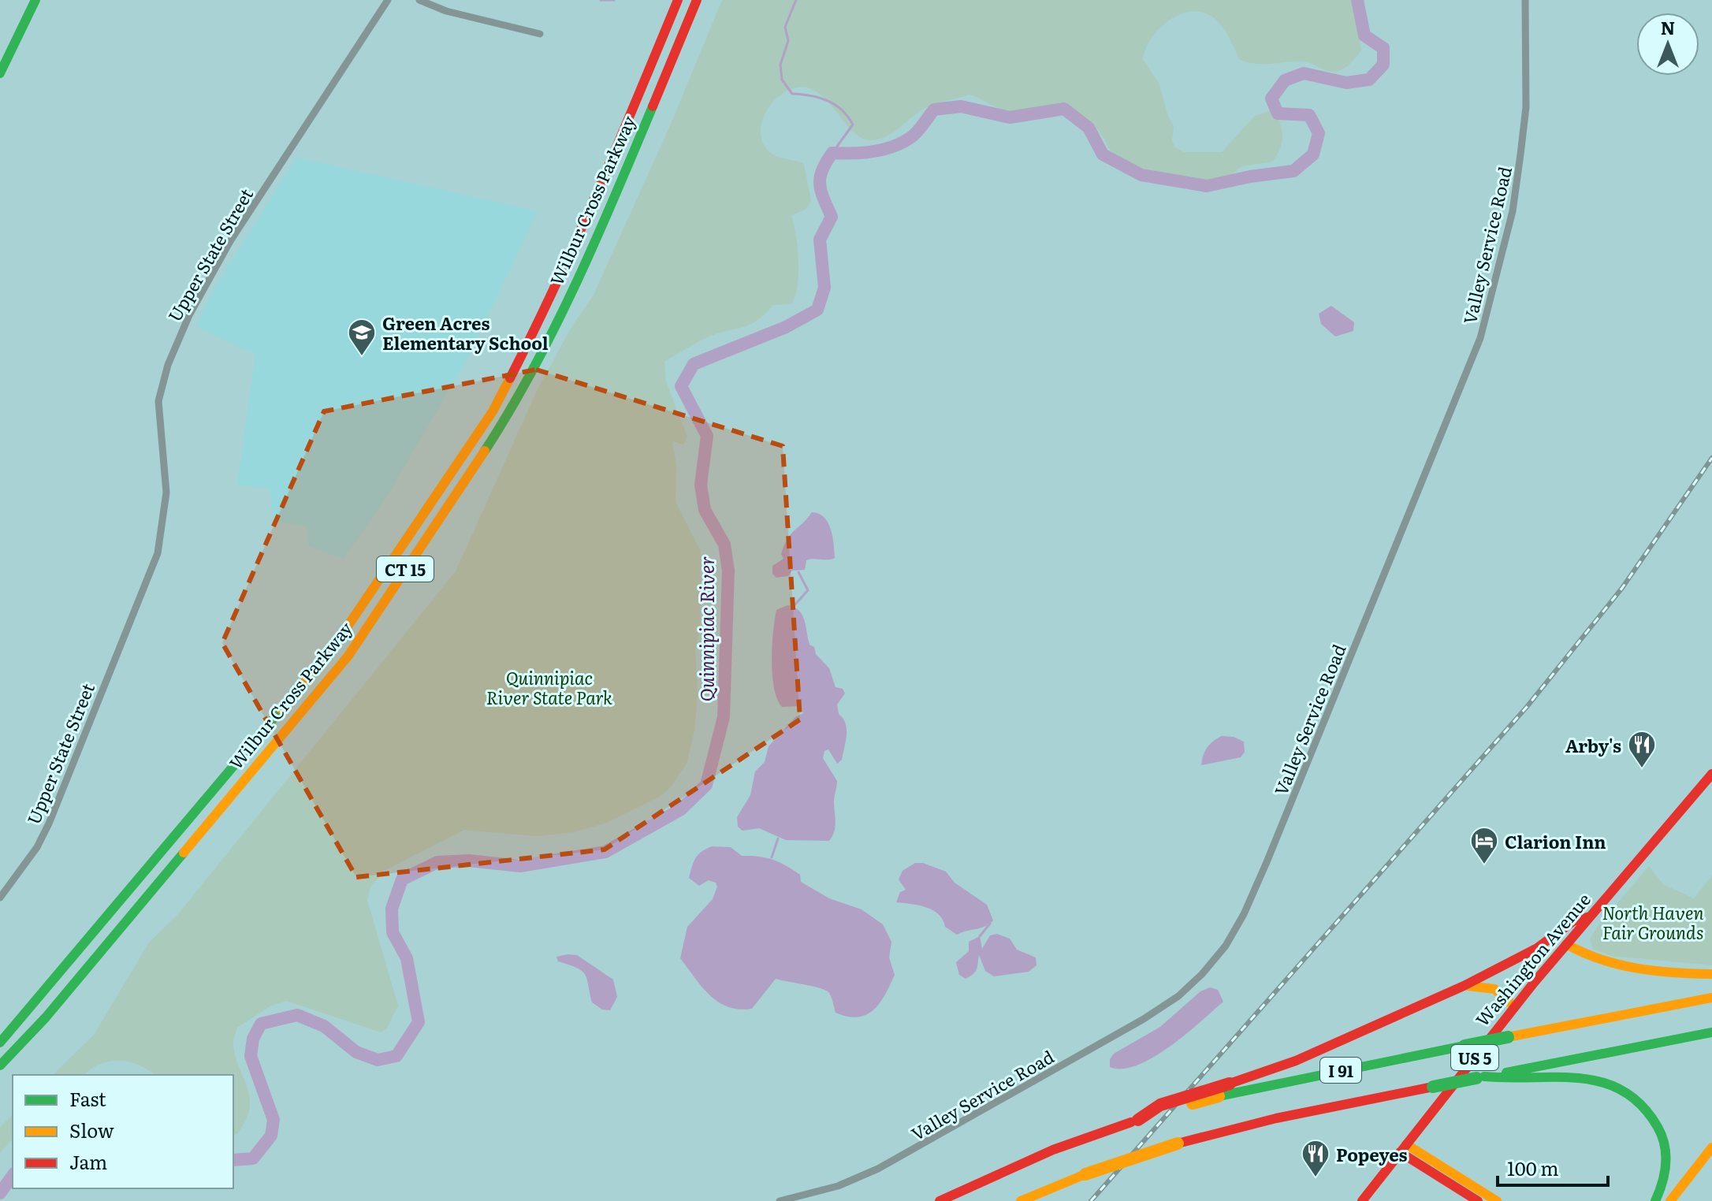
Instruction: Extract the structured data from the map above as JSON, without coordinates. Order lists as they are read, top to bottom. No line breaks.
{"streets":{"main road":["Wilbur Cross Parkway","CT 15","Washington Avenue","US 5","I 91"],"street":["Valley Service Road","Upper State Street"]},"water":["Quinnipiac River"],"parks":["Quinnipiac River State Park","North Haven Fair Grounds"],"places":{"school or university":["Green Acres Elementary School"],"restaurant":["Arby's","Popeyes"],"hotel":["Clarion Inn"]},"legend":["Fast","Slow","Jam"],"scale_bar":"100 m","north":"top"}
